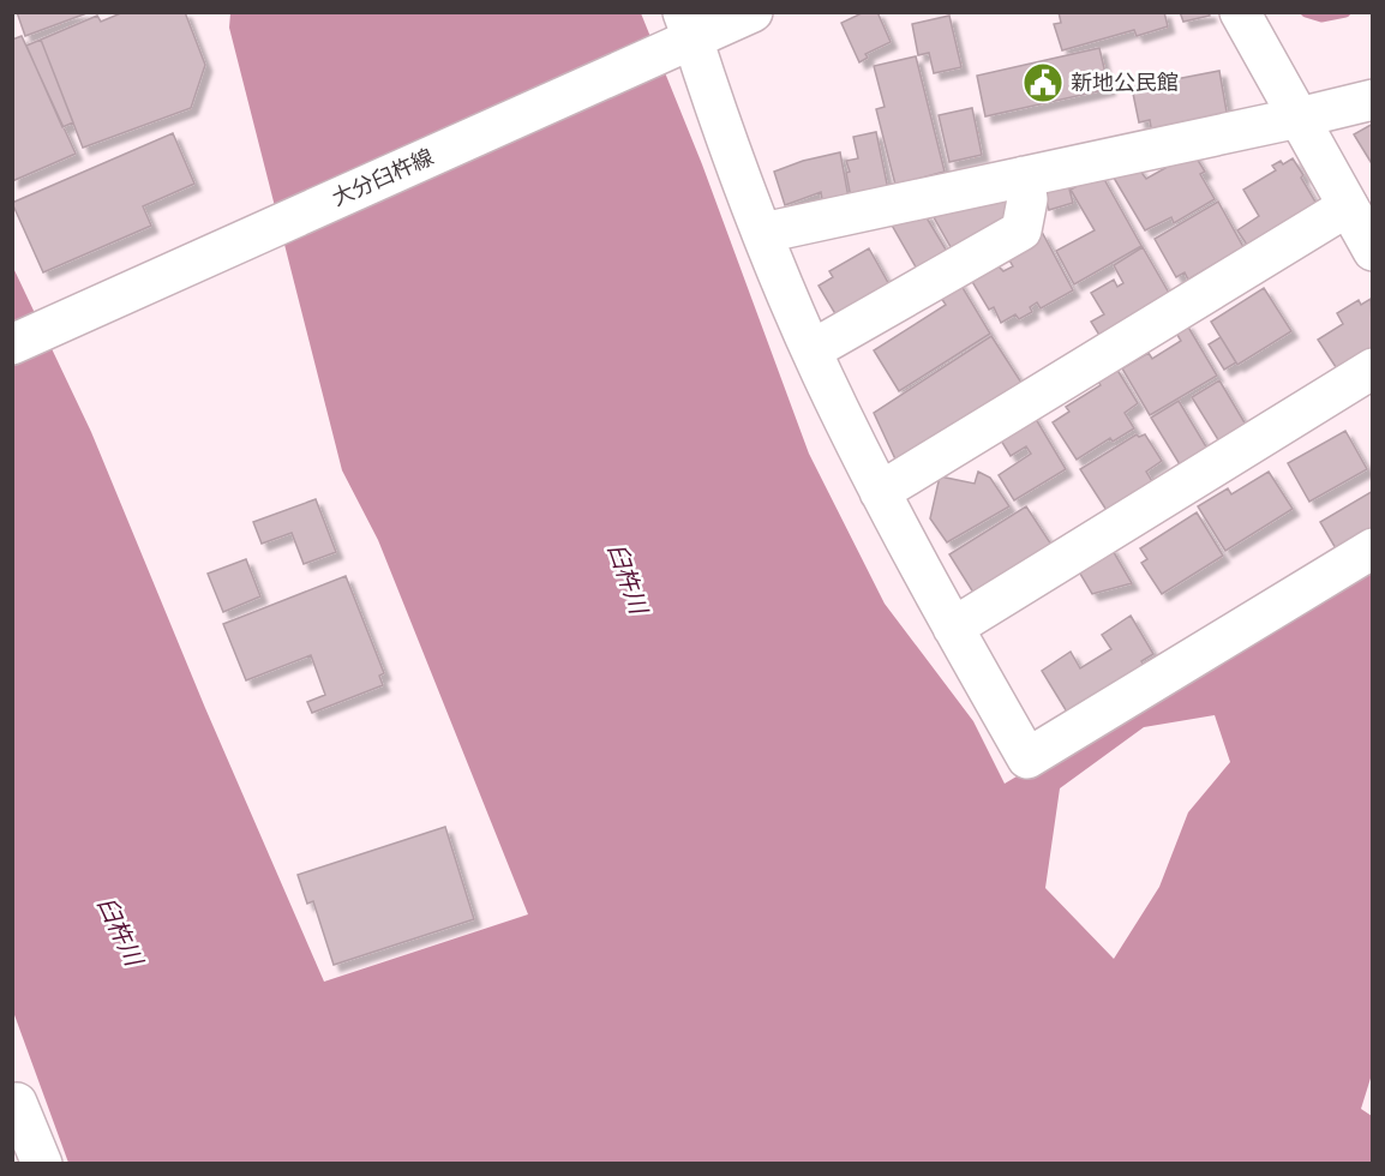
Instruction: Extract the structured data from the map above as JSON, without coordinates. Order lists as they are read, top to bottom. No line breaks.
{"streets":{"street":["大分臼杵線"]},"water":["臼杵川"],"places":{"public building":["新地公民館"]}}
